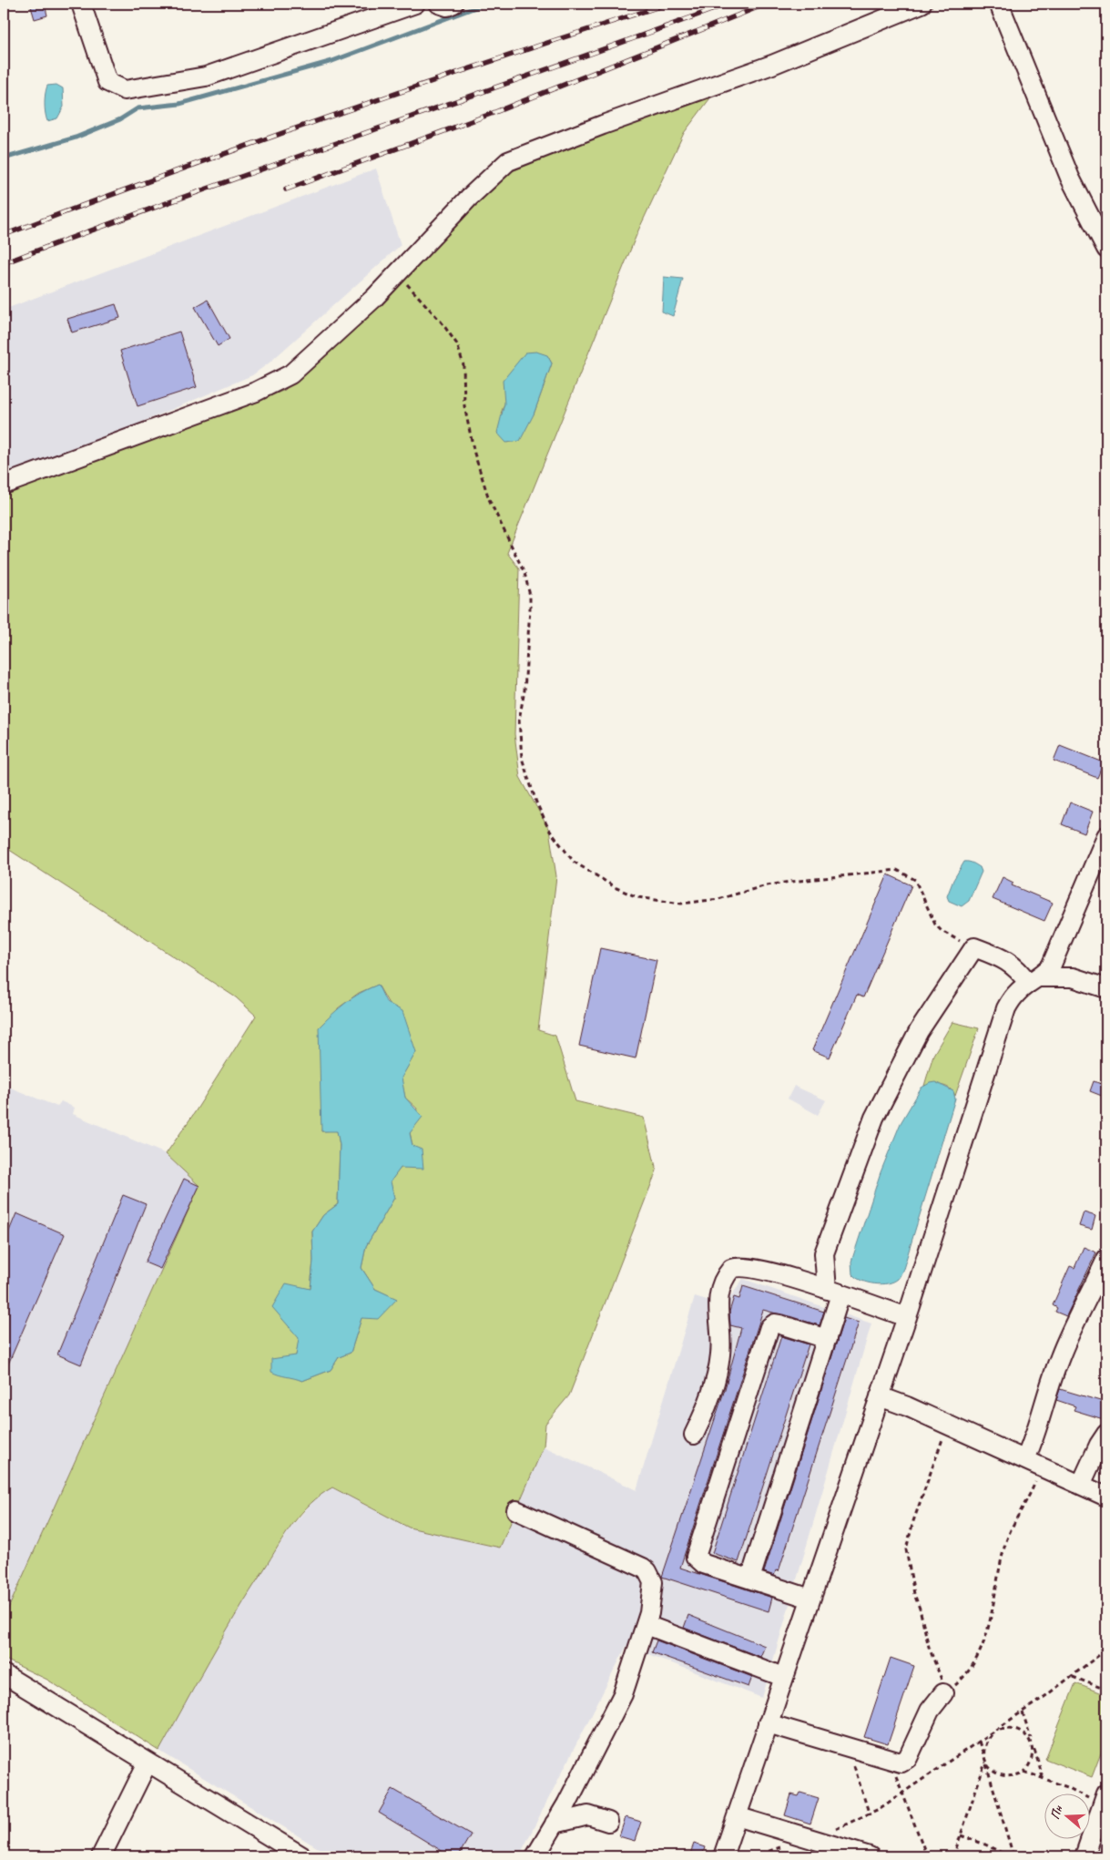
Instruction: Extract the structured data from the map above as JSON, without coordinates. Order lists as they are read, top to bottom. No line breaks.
{"north":"left"}
